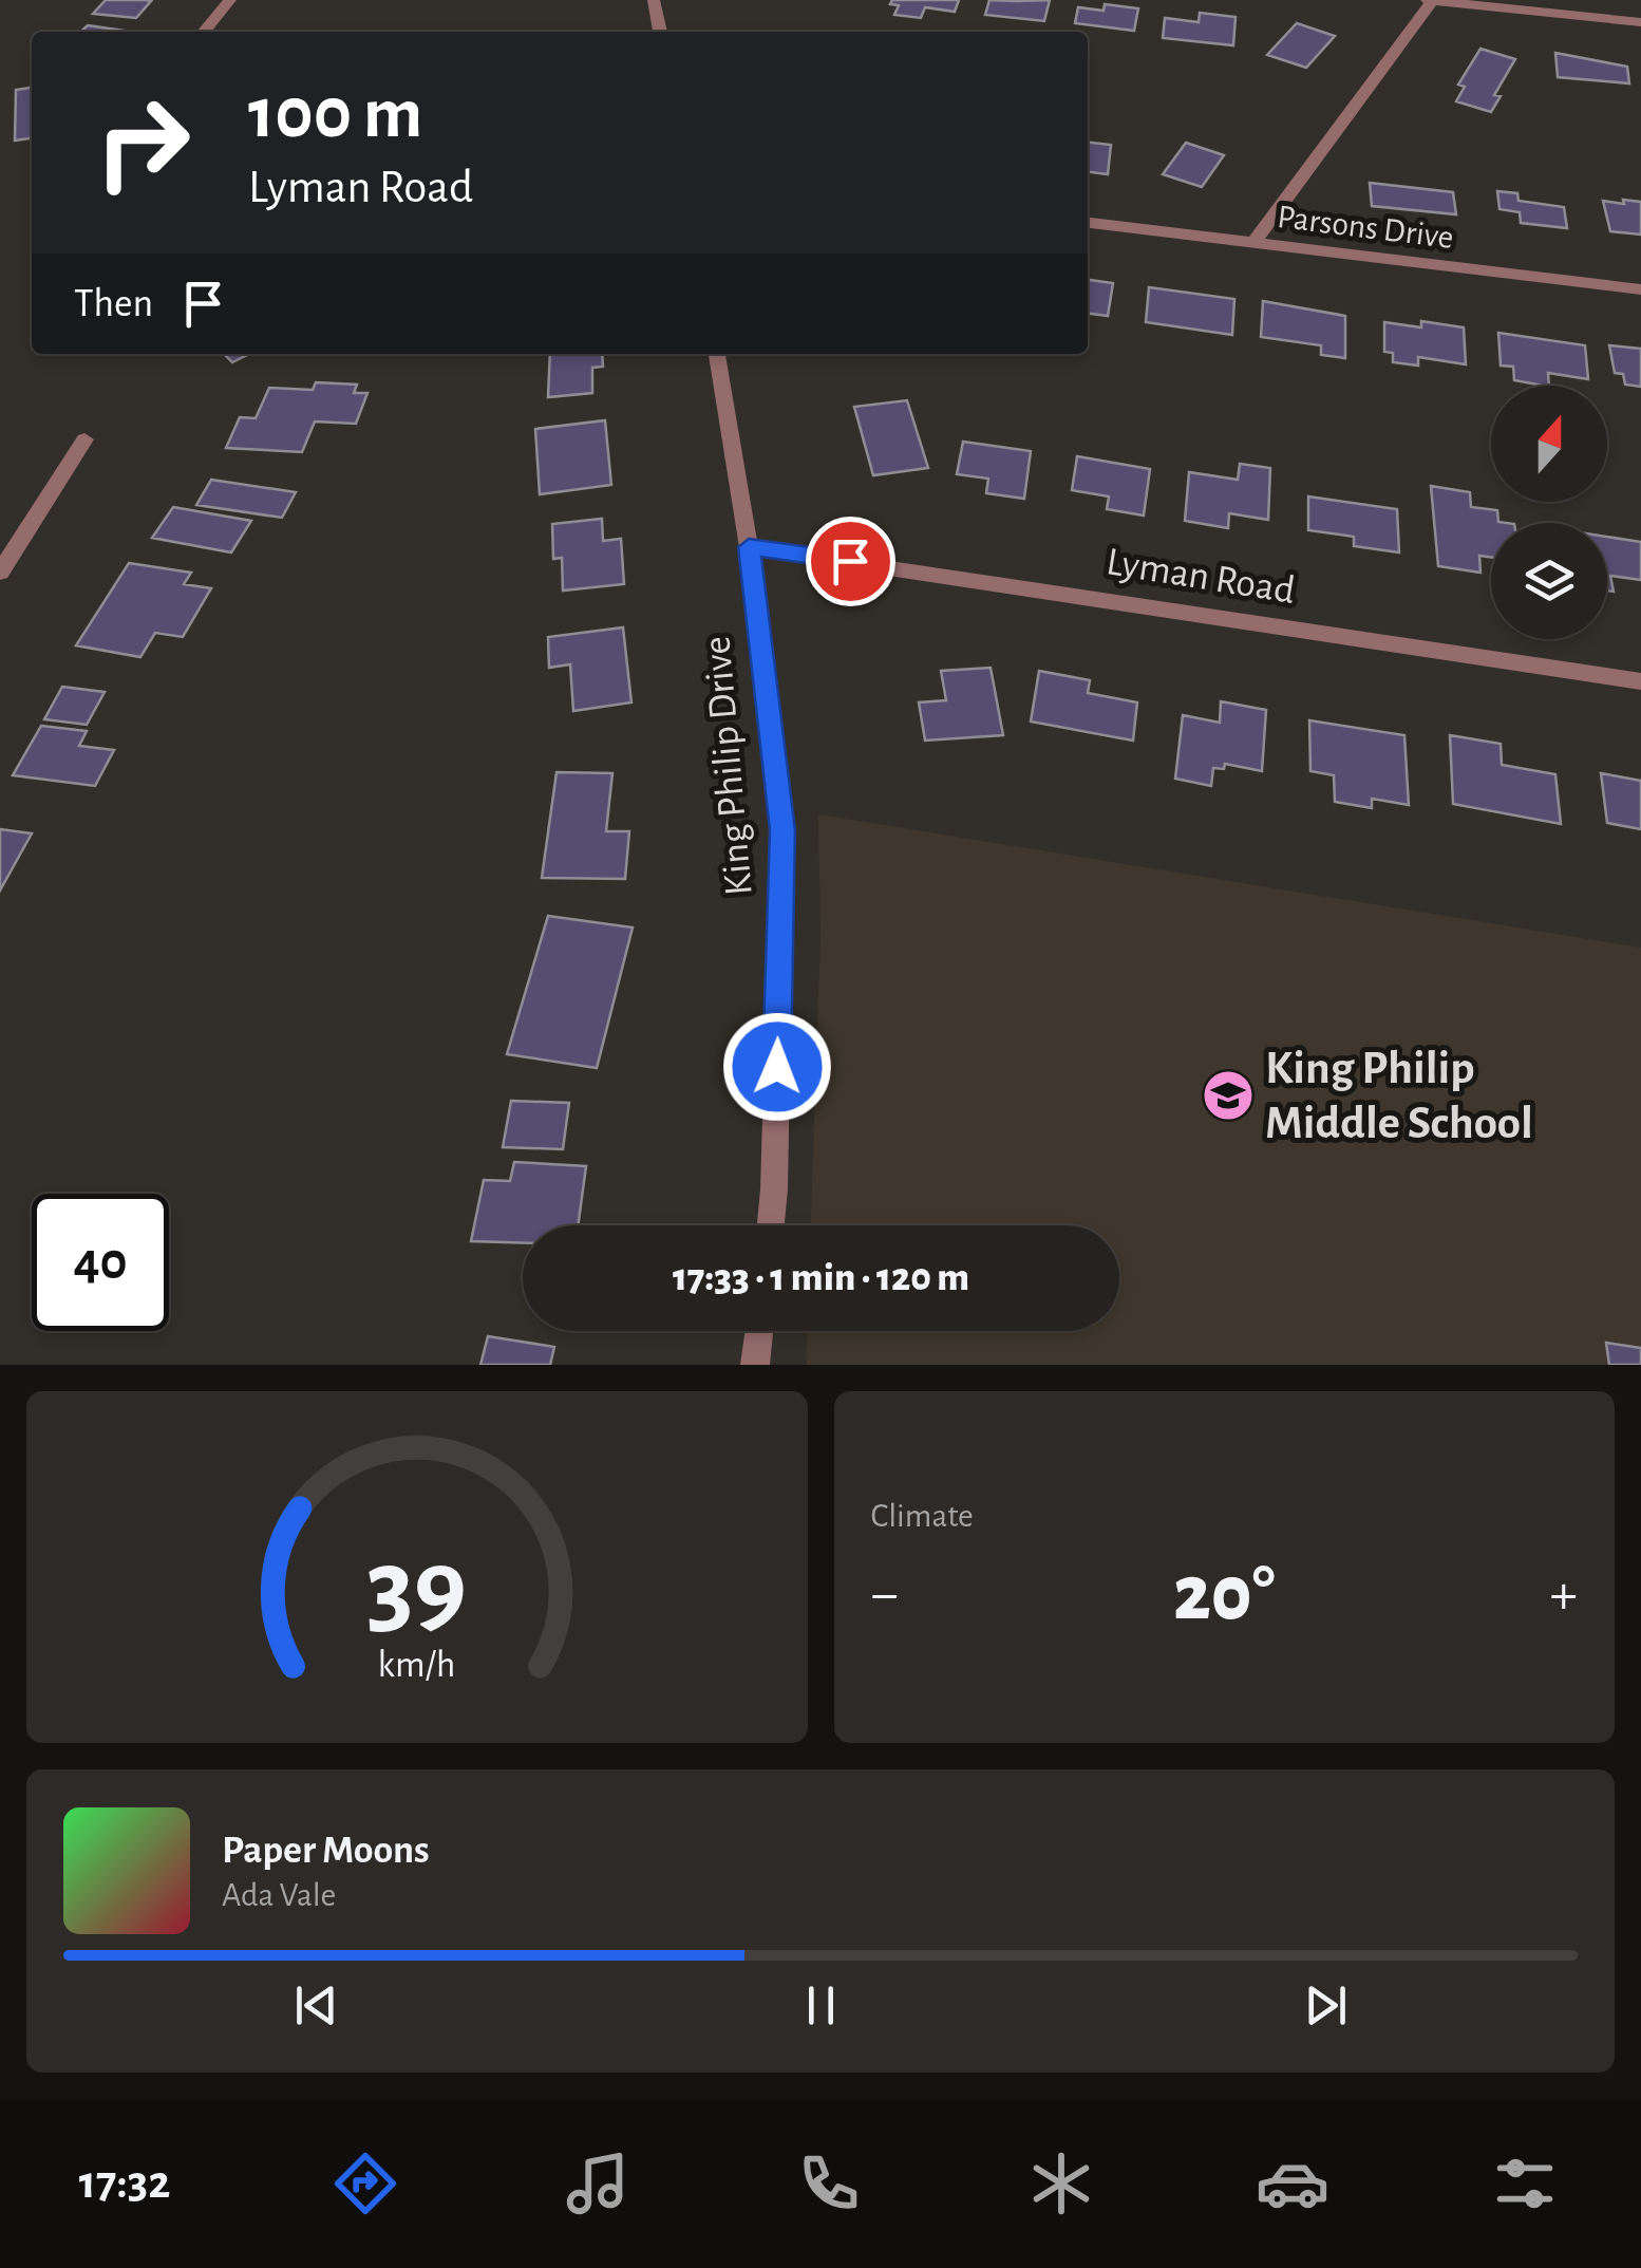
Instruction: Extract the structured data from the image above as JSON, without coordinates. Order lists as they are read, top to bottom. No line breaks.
{"streets":{"street":["Parsons Drive","Lyman Road","King Philip Drive"]},"crossings":[["Lyman Road","King Philip Drive"]],"places":{"school or university":["King Philip Middle School"]},"north":"top","page":{"turn":["100 m","Lyman Road"],"then":"Then","limit":"40","trip":"17:33 · 1 min · 120 m","tile":"Climate","heat":["−","20°","+"],"song":["Paper Moons","Ada Vale"],"tabs":"17:32","gauge":["39","km/h"]}}
